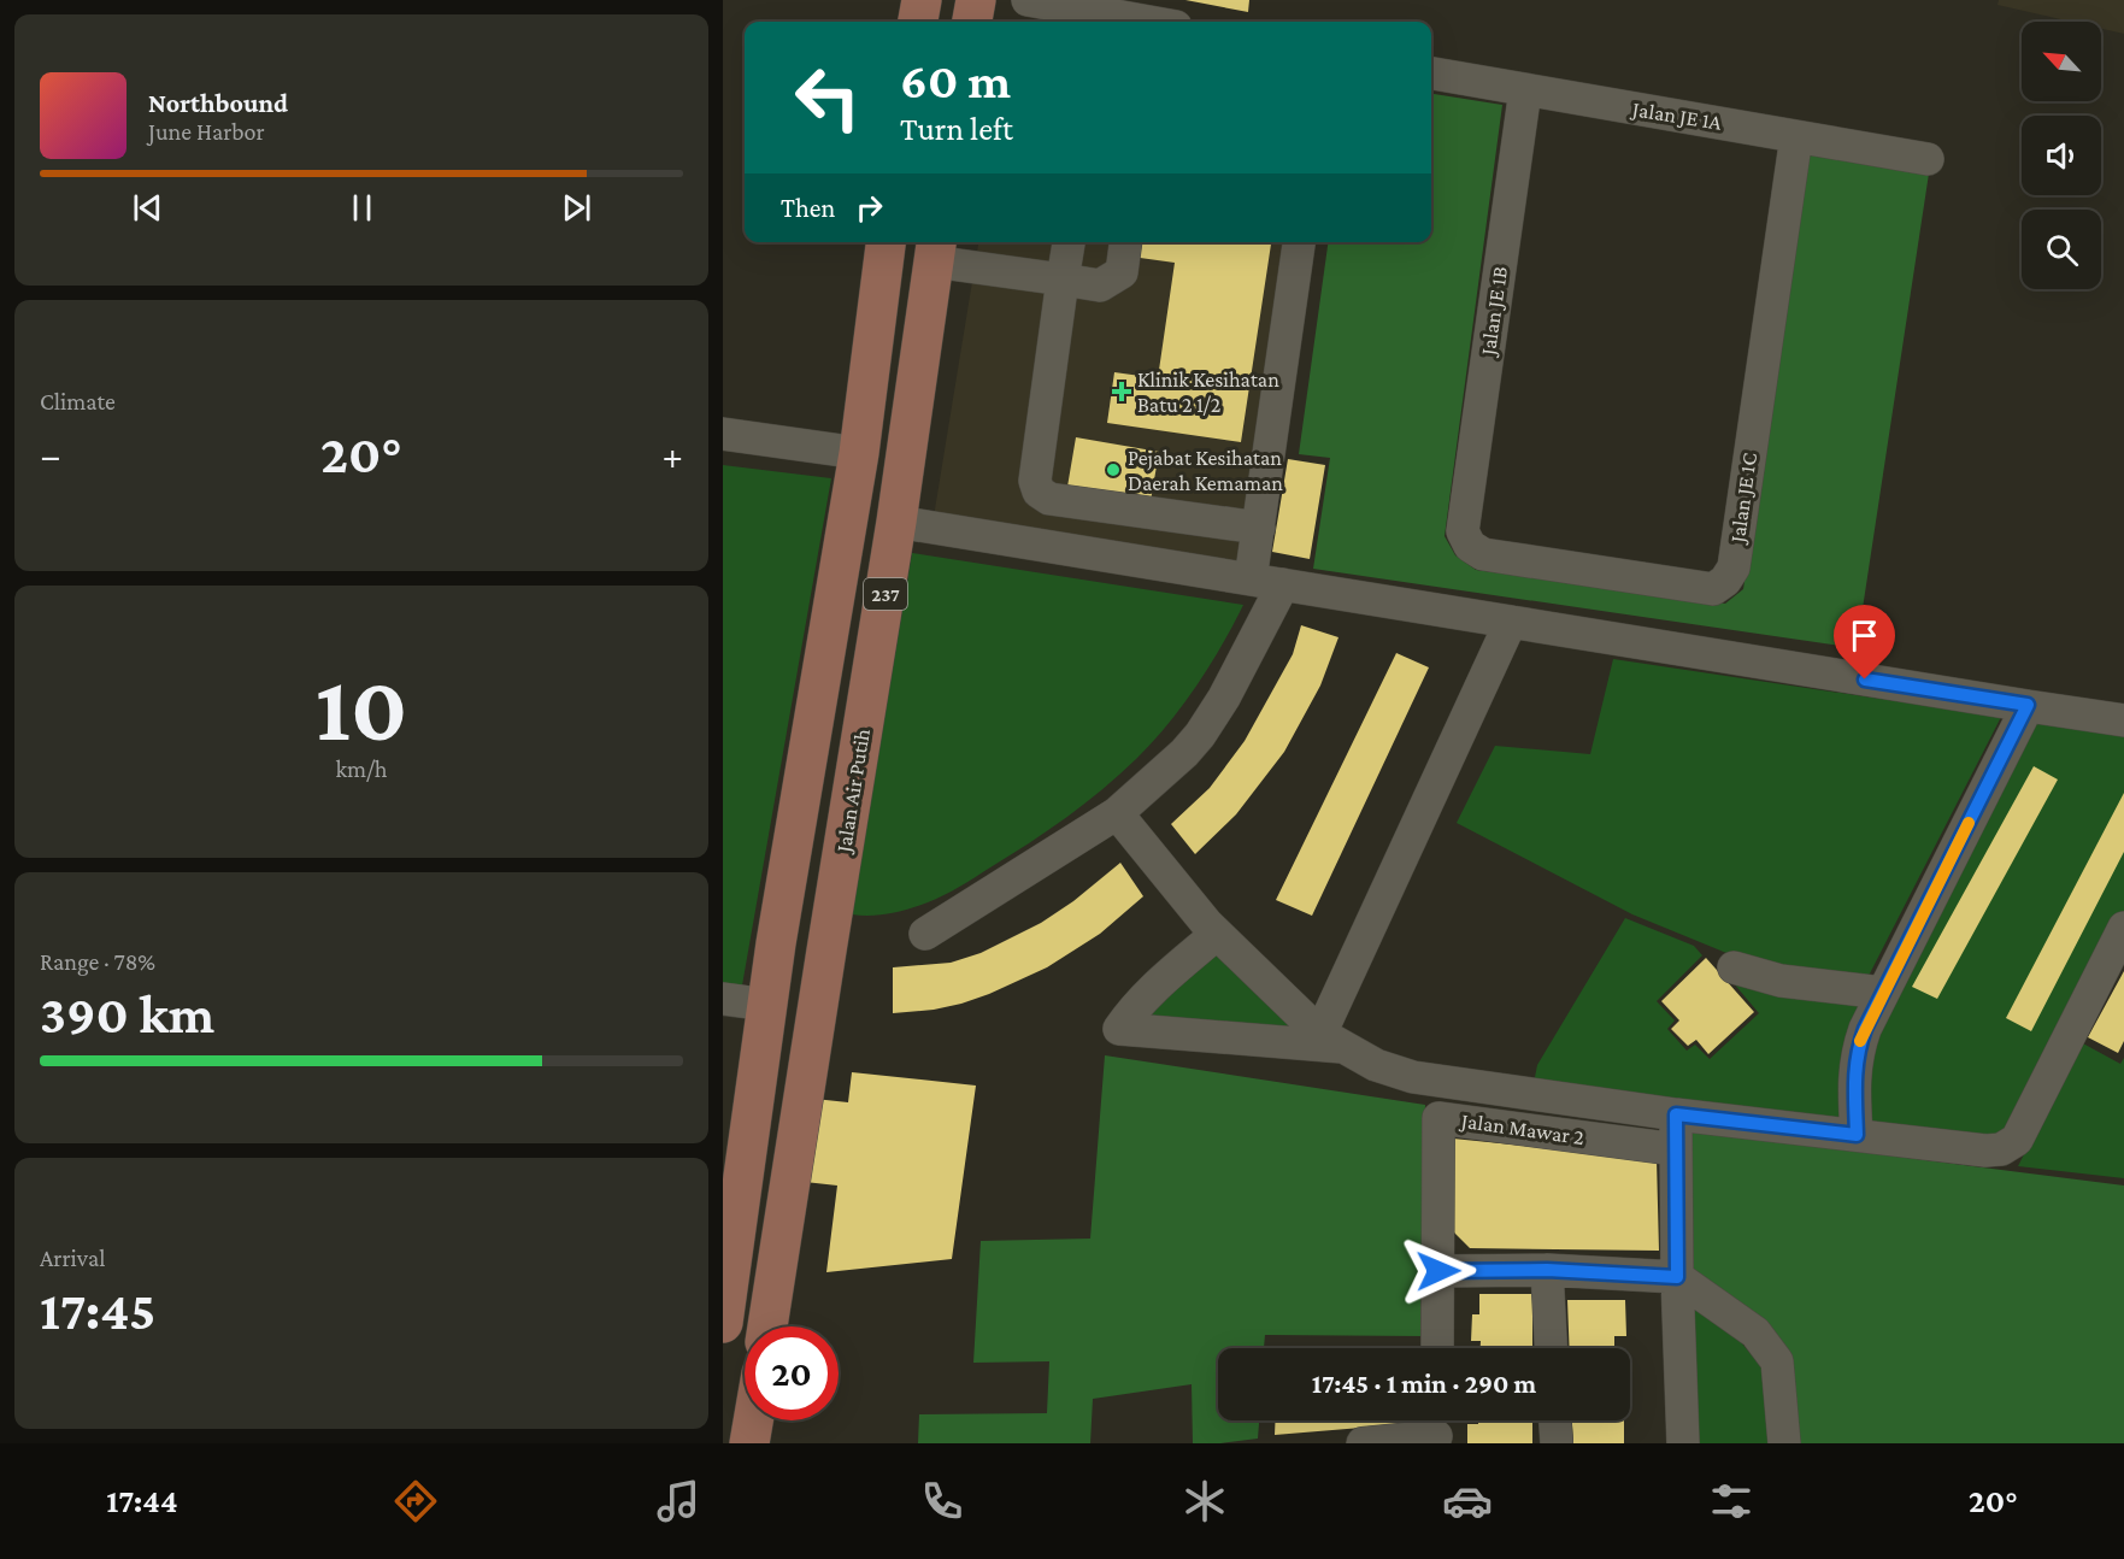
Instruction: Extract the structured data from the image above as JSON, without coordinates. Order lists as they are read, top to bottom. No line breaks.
{"streets":{"main road":["237","Jalan Air Putih"],"street":["Jalan JE 1A","Jalan JE 1B","Jalan JE 1C","Jalan Mawar 2"]},"crossings":[["Jalan JE 1A","Jalan JE 1B"],["Jalan JE 1A","Jalan JE 1C"],["Jalan JE 1B","Jalan JE 1C"]],"places":{"health":["Klinik Kesihatan Batu 2 1/2"],"other":["Pejabat Kesihatan Daerah Kemaman"]},"north":"top left","page":{"turn":["60 m","Turn left"],"song":["Northbound","June Harbor"],"then":"Then","tile":["Climate",["10","km/h"],["Range · 78%","390 km"],["Arrival","17:45"]],"heat":["−","20°","+"],"limit":"20","trip":"17:45 · 1 min · 290 m","tabs":["17:44","20°"]}}
